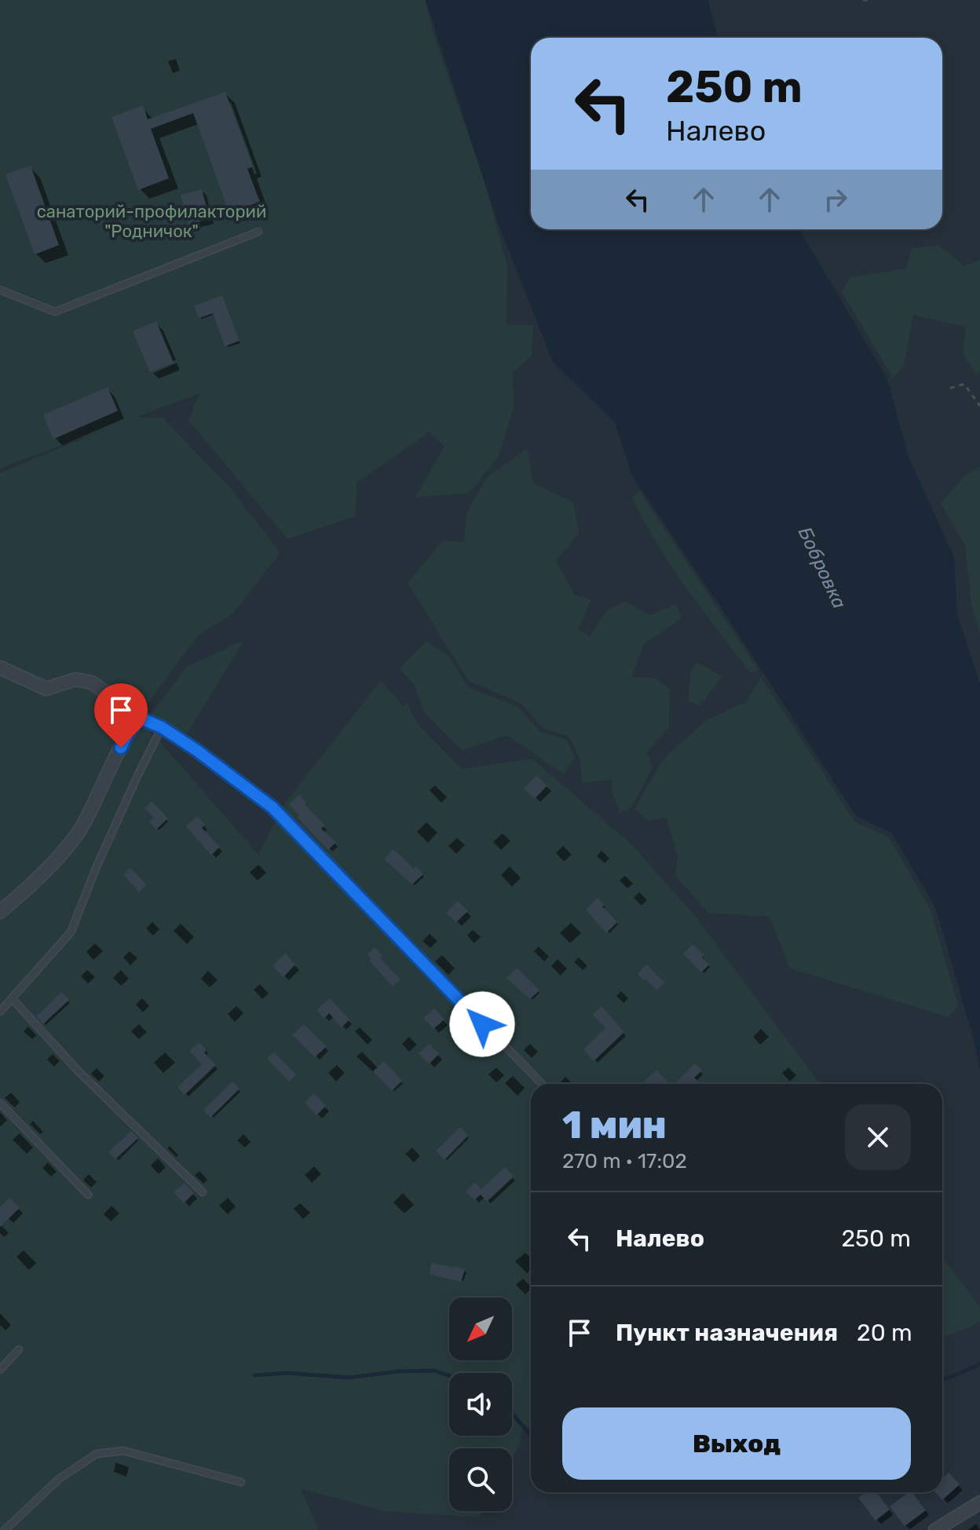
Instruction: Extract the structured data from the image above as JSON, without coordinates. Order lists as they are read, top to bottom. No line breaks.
{"water":["Бобровка"],"parks":["санаторий-профилакторий \"Родничок\""],"north":"bottom left","page":{"turn":["250 m","Налево"],"heading":["1 мин","270 m · 17:02"],"list":[{"name":"Налево","value":"250 m"},{"name":"Пункт назначения","value":"20 m"}],"buttons":"Выход"}}
